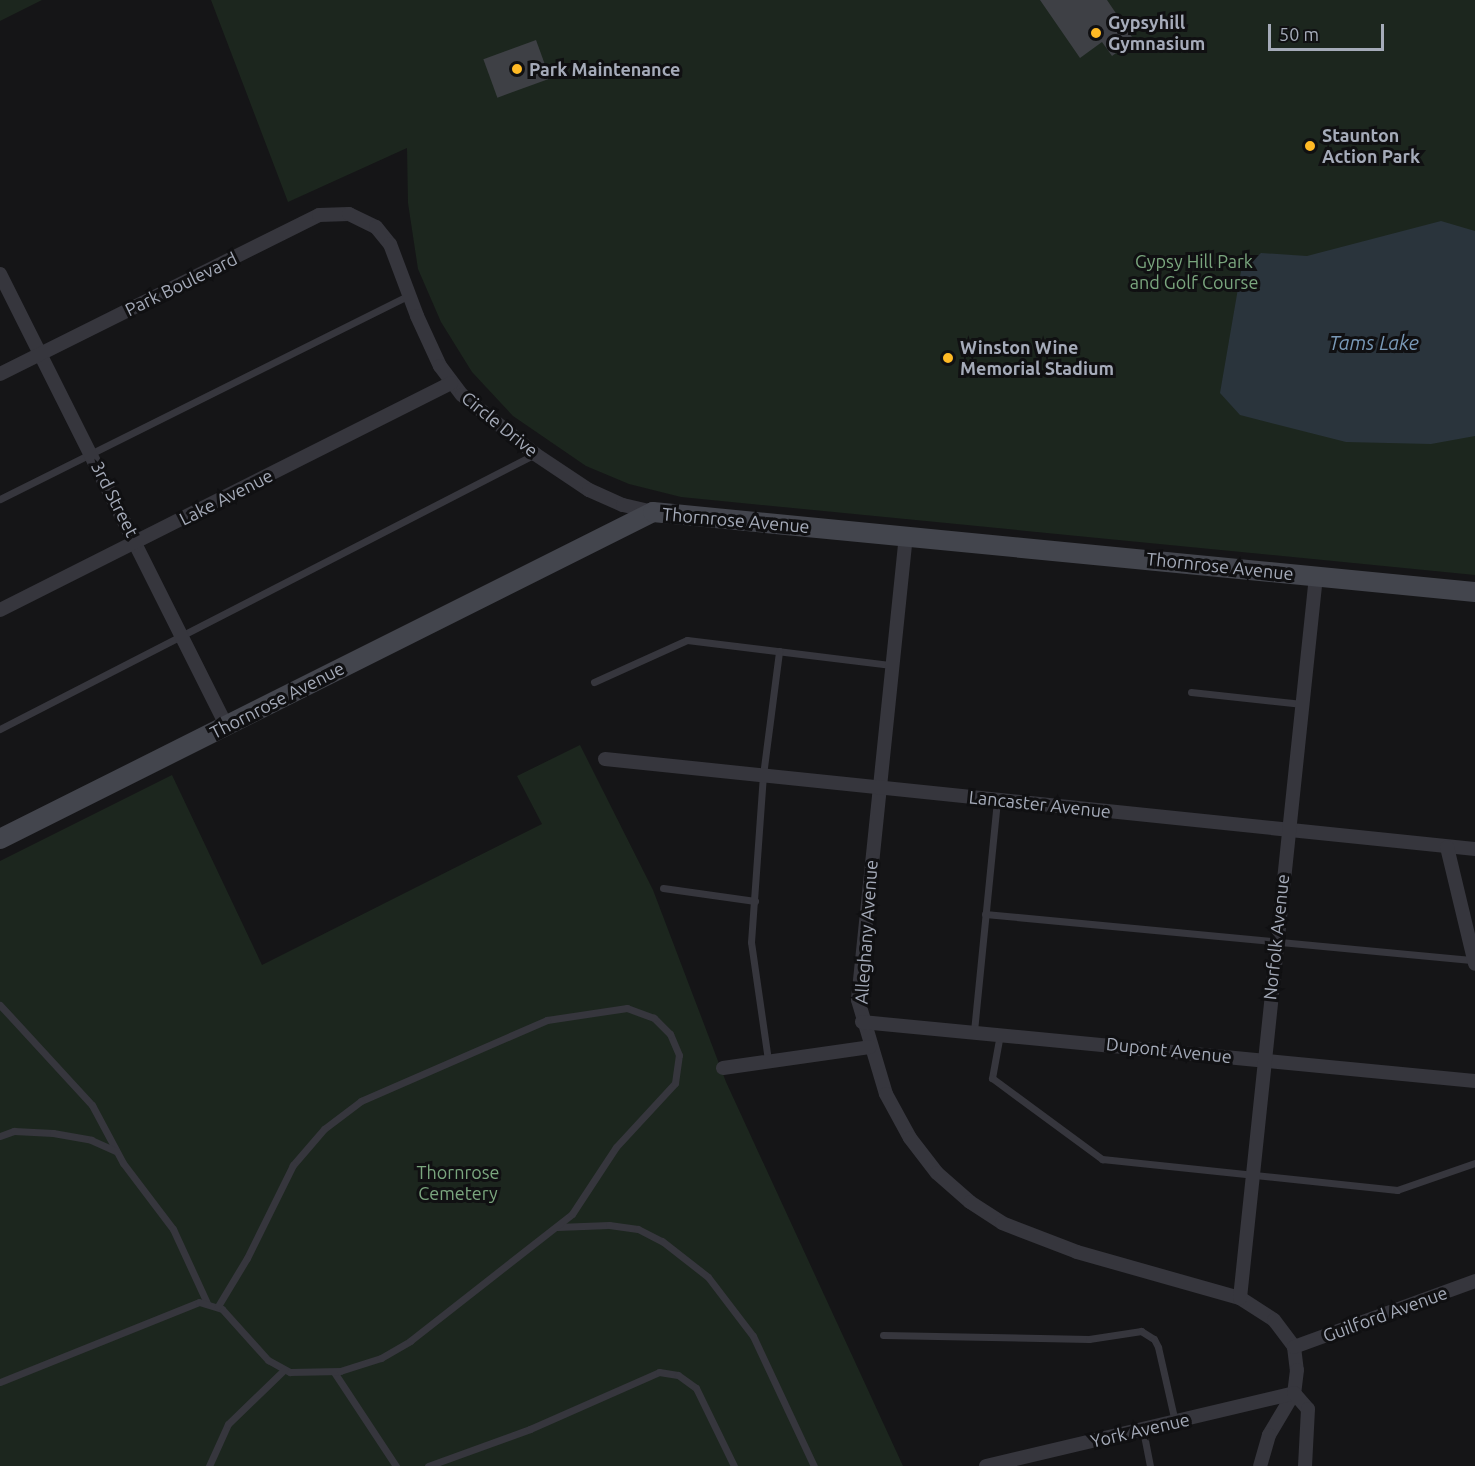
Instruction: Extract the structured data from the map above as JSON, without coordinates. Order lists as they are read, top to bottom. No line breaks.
{"streets":{"street":["Park Boulevard","Circle Drive","Lake Avenue","3rd Street","Thornrose Avenue","Lancaster Avenue","Alleghany Avenue","Norfolk Avenue","Dupont Avenue","Guilford Avenue","York Avenue"]},"crossings":[["Park Boulevard","Circle Drive"],["Park Boulevard","3rd Street"],["Circle Drive","Lake Avenue"],["Circle Drive","Thornrose Avenue"],["Lake Avenue","3rd Street"],["3rd Street","Thornrose Avenue"],["Thornrose Avenue","Alleghany Avenue"],["Thornrose Avenue","Norfolk Avenue"],["Lancaster Avenue","Alleghany Avenue"],["Lancaster Avenue","Norfolk Avenue"],["Alleghany Avenue","Norfolk Avenue"],["Alleghany Avenue","Dupont Avenue"],["Alleghany Avenue","Guilford Avenue"],["Norfolk Avenue","Dupont Avenue"]],"water":["Tams Lake"],"parks":["Gypsy Hill Park and Golf Course","Thornrose Cemetery"],"places":["Gypsyhill Gymnasium","Park Maintenance","Staunton Action Park","Winston Wine Memorial Stadium"],"scale_bar":"50 m"}
